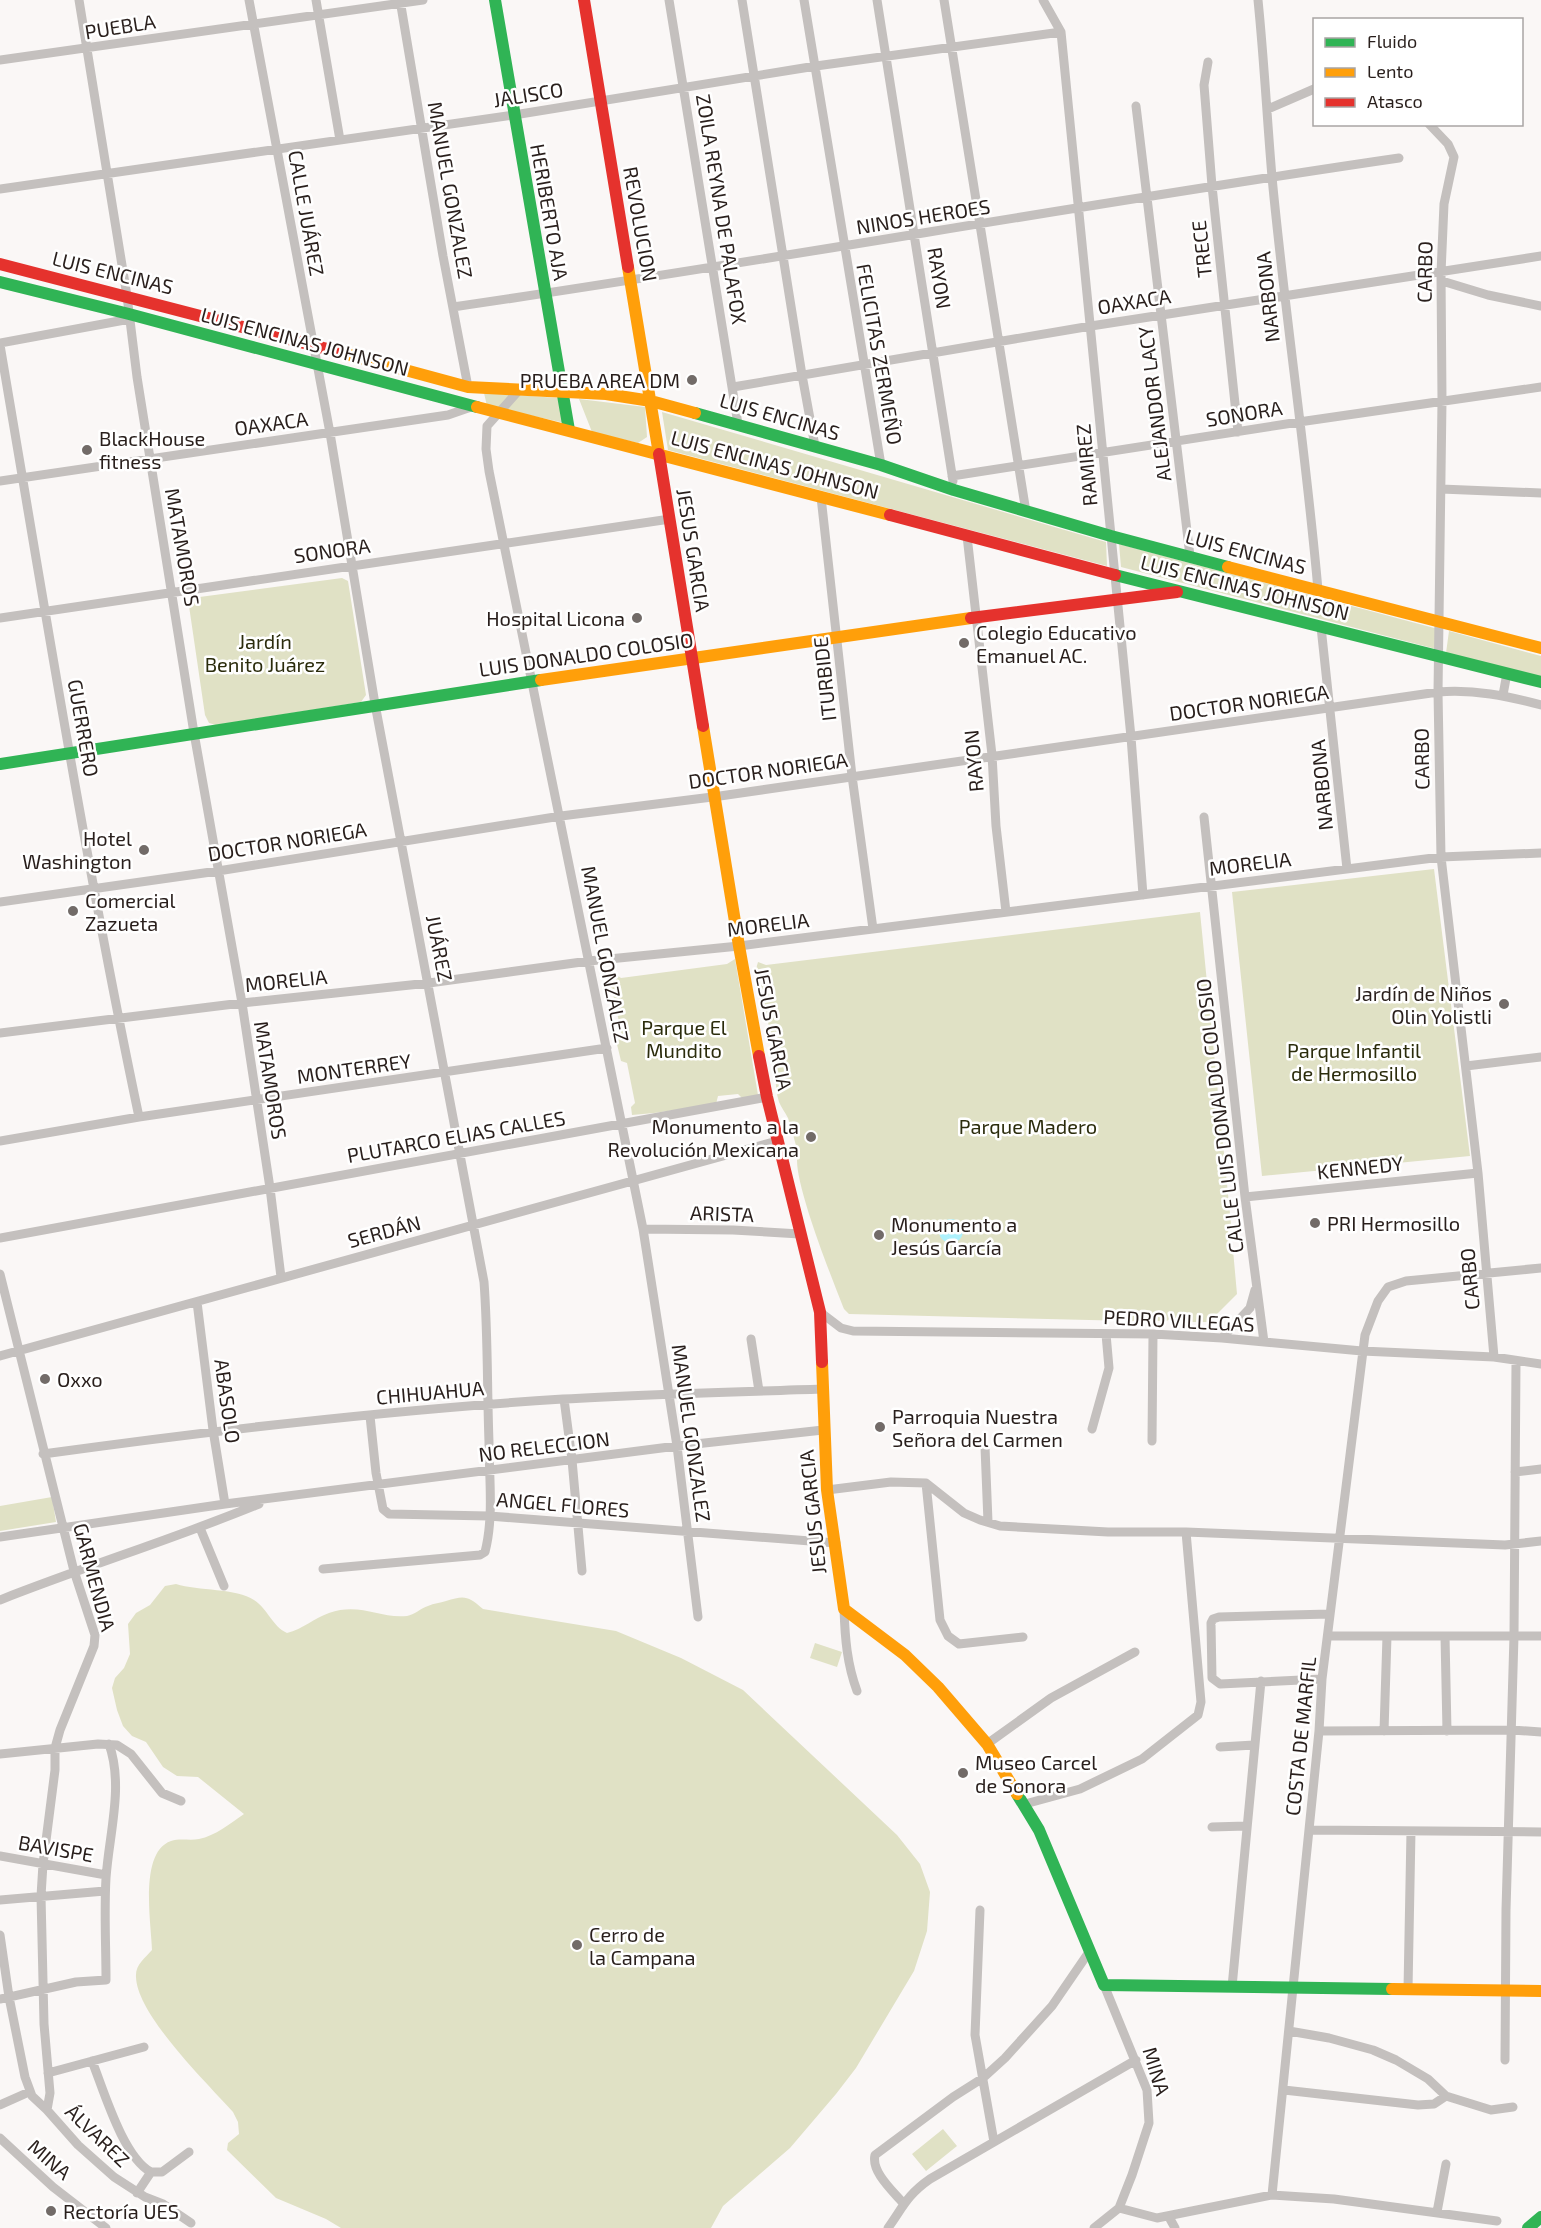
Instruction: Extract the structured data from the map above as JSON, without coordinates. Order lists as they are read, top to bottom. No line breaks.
{"streets":{"main road":["HERIBERTO AJA","REVOLUCION","LUIS ENCINAS","LUIS ENCINAS JOHNSON","JESUS GARCIA","LUIS DONALDO COLOSIO"],"street":["PUEBLA","JALISCO","MANUEL GONZALEZ","ZOILA REYNA DE PALAFOX","CALLE JUÁREZ","NINOS HEROES","TRECE","CARBO","RAYON","NARBONA","OAXACA","FELICITAS ZERMEÑO","ALEJANDOR LACY","SONORA","RAMIREZ","MATAMOROS","ITURBIDE","DOCTOR NORIEGA","GUERRERO","MORELIA","JUÁREZ","MONTERREY","CALLE LUIS DONALDO COLOSIO","PLUTARCO ELIAS CALLES","KENNEDY","ARISTA","SERDÁN","PEDRO VILLEGAS","CHIHUAHUA","ABASOLO","NO RELECCION","ANGEL FLORES","GARMENDIA","COSTA DE MARFIL","BAVISPE","MINA","ÁLVAREZ"]},"crossings":[["PUEBLA","MANUEL GONZALEZ"],["PUEBLA","CALLE JUÁREZ"],["PUEBLA","MATAMOROS"],["JALISCO","MANUEL GONZALEZ"],["JALISCO","ZOILA REYNA DE PALAFOX"],["JALISCO","HERIBERTO AJA"],["JALISCO","CALLE JUÁREZ"],["JALISCO","REVOLUCION"],["JALISCO","RAYON"],["JALISCO","FELICITAS ZERMEÑO"],["JALISCO","RAMIREZ"],["JALISCO","MATAMOROS"],["MANUEL GONZALEZ","NINOS HEROES"],["MANUEL GONZALEZ","LUIS ENCINAS"],["MANUEL GONZALEZ","LUIS ENCINAS JOHNSON"],["MANUEL GONZALEZ","SONORA"],["MANUEL GONZALEZ","LUIS DONALDO COLOSIO"],["MANUEL GONZALEZ","DOCTOR NORIEGA"],["MANUEL GONZALEZ","MORELIA"],["MANUEL GONZALEZ","MONTERREY"],["MANUEL GONZALEZ","PLUTARCO ELIAS CALLES"],["MANUEL GONZALEZ","ARISTA"],["MANUEL GONZALEZ","SERDÁN"],["MANUEL GONZALEZ","CHIHUAHUA"],["MANUEL GONZALEZ","NO RELECCION"],["MANUEL GONZALEZ","ANGEL FLORES"],["ZOILA REYNA DE PALAFOX","NINOS HEROES"],["ZOILA REYNA DE PALAFOX","LUIS ENCINAS"],["ZOILA REYNA DE PALAFOX","OAXACA"],["HERIBERTO AJA","NINOS HEROES"],["HERIBERTO AJA","LUIS ENCINAS"],["HERIBERTO AJA","LUIS ENCINAS JOHNSON"],["CALLE JUÁREZ","LUIS ENCINAS"],["CALLE JUÁREZ","OAXACA"],["CALLE JUÁREZ","LUIS ENCINAS JOHNSON"],["CALLE JUÁREZ","JUÁREZ"],["NINOS HEROES","REVOLUCION"],["NINOS HEROES","TRECE"],["NINOS HEROES","RAYON"],["NINOS HEROES","NARBONA"],["NINOS HEROES","FELICITAS ZERMEÑO"],["NINOS HEROES","ALEJANDOR LACY"],["NINOS HEROES","RAMIREZ"],["REVOLUCION","LUIS ENCINAS"],["REVOLUCION","LUIS ENCINAS JOHNSON"],["REVOLUCION","JESUS GARCIA"],["TRECE","OAXACA"],["TRECE","SONORA"],["LUIS ENCINAS","CARBO"],["LUIS ENCINAS","RAYON"],["LUIS ENCINAS","NARBONA"],["LUIS ENCINAS","FELICITAS ZERMEÑO"],["LUIS ENCINAS","ALEJANDOR LACY"],["LUIS ENCINAS","RAMIREZ"],["LUIS ENCINAS","MATAMOROS"],["CARBO","OAXACA"],["CARBO","LUIS ENCINAS JOHNSON"],["CARBO","SONORA"],["CARBO","DOCTOR NORIEGA"],["CARBO","MORELIA"],["CARBO","KENNEDY"],["CARBO","PEDRO VILLEGAS"],["CARBO","COSTA DE MARFIL"],["RAYON","OAXACA"],["RAYON","LUIS ENCINAS JOHNSON"],["RAYON","SONORA"],["RAYON","LUIS DONALDO COLOSIO"],["RAYON","DOCTOR NORIEGA"],["RAYON","MORELIA"],["NARBONA","OAXACA"],["NARBONA","LUIS ENCINAS JOHNSON"],["NARBONA","SONORA"],["NARBONA","DOCTOR NORIEGA"],["NARBONA","MORELIA"],["OAXACA","LUIS ENCINAS JOHNSON"],["OAXACA","FELICITAS ZERMEÑO"],["OAXACA","ALEJANDOR LACY"],["OAXACA","RAMIREZ"],["OAXACA","MATAMOROS"],["OAXACA","GUERRERO"],["OAXACA","JUÁREZ"],["LUIS ENCINAS JOHNSON","RAMIREZ"],["LUIS ENCINAS JOHNSON","MATAMOROS"],["LUIS ENCINAS JOHNSON","JESUS GARCIA"],["LUIS ENCINAS JOHNSON","LUIS DONALDO COLOSIO"],["LUIS ENCINAS JOHNSON","ITURBIDE"],["ALEJANDOR LACY","SONORA"],["SONORA","RAMIREZ"],["SONORA","MATAMOROS"],["SONORA","JESUS GARCIA"],["SONORA","GUERRERO"],["SONORA","JUÁREZ"],["RAMIREZ","LUIS DONALDO COLOSIO"],["RAMIREZ","DOCTOR NORIEGA"],["RAMIREZ","MORELIA"],["MATAMOROS","LUIS DONALDO COLOSIO"],["MATAMOROS","DOCTOR NORIEGA"],["MATAMOROS","MORELIA"],["MATAMOROS","MONTERREY"],["MATAMOROS","PLUTARCO ELIAS CALLES"],["MATAMOROS","SERDÁN"],["JESUS GARCIA","LUIS DONALDO COLOSIO"],["JESUS GARCIA","DOCTOR NORIEGA"],["JESUS GARCIA","MORELIA"],["JESUS GARCIA","PLUTARCO ELIAS CALLES"],["JESUS GARCIA","ARISTA"],["JESUS GARCIA","SERDÁN"],["JESUS GARCIA","PEDRO VILLEGAS"],["JESUS GARCIA","CHIHUAHUA"],["JESUS GARCIA","NO RELECCION"],["JESUS GARCIA","ANGEL FLORES"],["LUIS DONALDO COLOSIO","ITURBIDE"],["LUIS DONALDO COLOSIO","GUERRERO"],["LUIS DONALDO COLOSIO","JUÁREZ"],["ITURBIDE","DOCTOR NORIEGA"],["ITURBIDE","MORELIA"],["DOCTOR NORIEGA","GUERRERO"],["DOCTOR NORIEGA","JUÁREZ"],["GUERRERO","MORELIA"],["GUERRERO","MONTERREY"],["MORELIA","JUÁREZ"],["MORELIA","CALLE LUIS DONALDO COLOSIO"],["JUÁREZ","MONTERREY"],["JUÁREZ","PLUTARCO ELIAS CALLES"],["JUÁREZ","SERDÁN"],["JUÁREZ","CHIHUAHUA"],["JUÁREZ","NO RELECCION"],["JUÁREZ","ANGEL FLORES"],["CALLE LUIS DONALDO COLOSIO","KENNEDY"],["CALLE LUIS DONALDO COLOSIO","PEDRO VILLEGAS"],["SERDÁN","ABASOLO"],["SERDÁN","GARMENDIA"],["PEDRO VILLEGAS","COSTA DE MARFIL"],["CHIHUAHUA","ABASOLO"],["CHIHUAHUA","ANGEL FLORES"],["CHIHUAHUA","GARMENDIA"],["NO RELECCION","ANGEL FLORES"],["GARMENDIA","BAVISPE"],["GARMENDIA","ÁLVAREZ"]],"parks":["Jardín Benito Juárez","Parque El Mundito","Parque Infantil de Hermosillo","Parque Madero"],"places":["PRUEBA AREA DM","BlackHouse fitness","Hospital Licona","Colegio Educativo Emanuel AC.","Hotel Washington","Comercial Zazueta","Jardín de Niños Olin Yolistli","Monumento a la Revolución Mexicana","PRI Hermosillo","Monumento a Jesús García","Oxxo","Parroquia Nuestra Señora del Carmen","Museo Carcel de Sonora","Cerro de la Campana","Rectoría UES"],"legend":["Fluido","Lento","Atasco"]}
